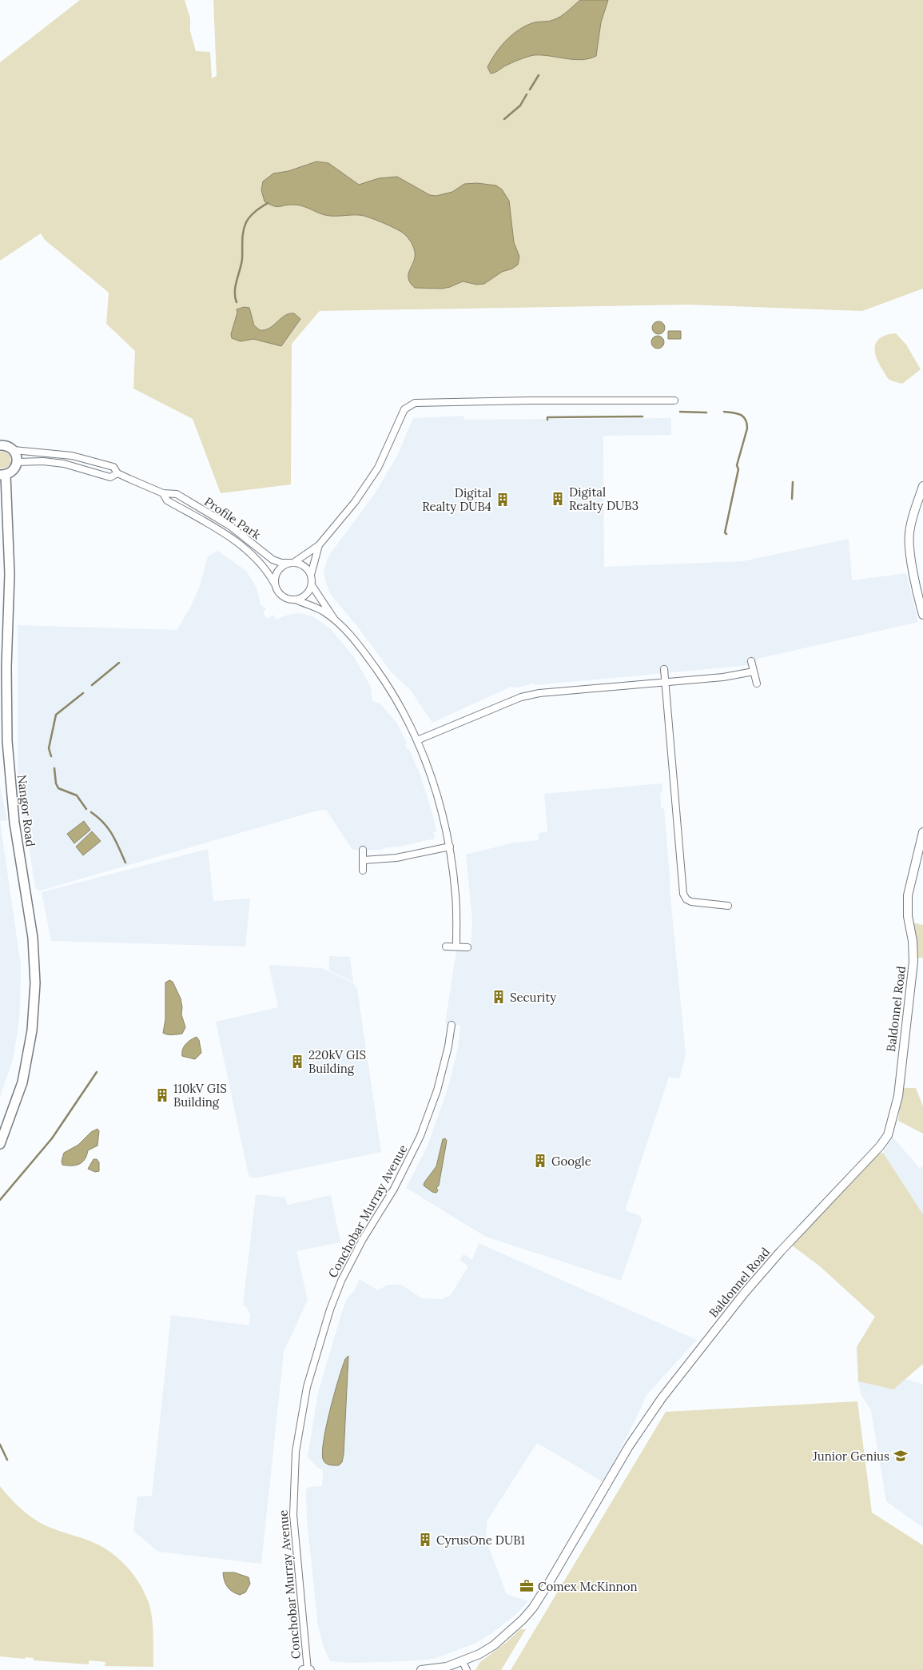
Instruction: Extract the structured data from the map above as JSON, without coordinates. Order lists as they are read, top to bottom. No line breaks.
{"streets":{"main road":["Nangor Road"],"street":["Profile Park","Baldonnel Road","Conchobar Murray Avenue"]},"crossings":[["Profile Park","Nangor Road"]],"places":{"building":["Digital Realty DUB3","Digital Realty DUB4","Security","220kV GIS Building","110kV GIS Building","Google","CyrusOne DUB1"],"school or university":["Junior Genius"],"office":["Comex McKinnon"]}}
